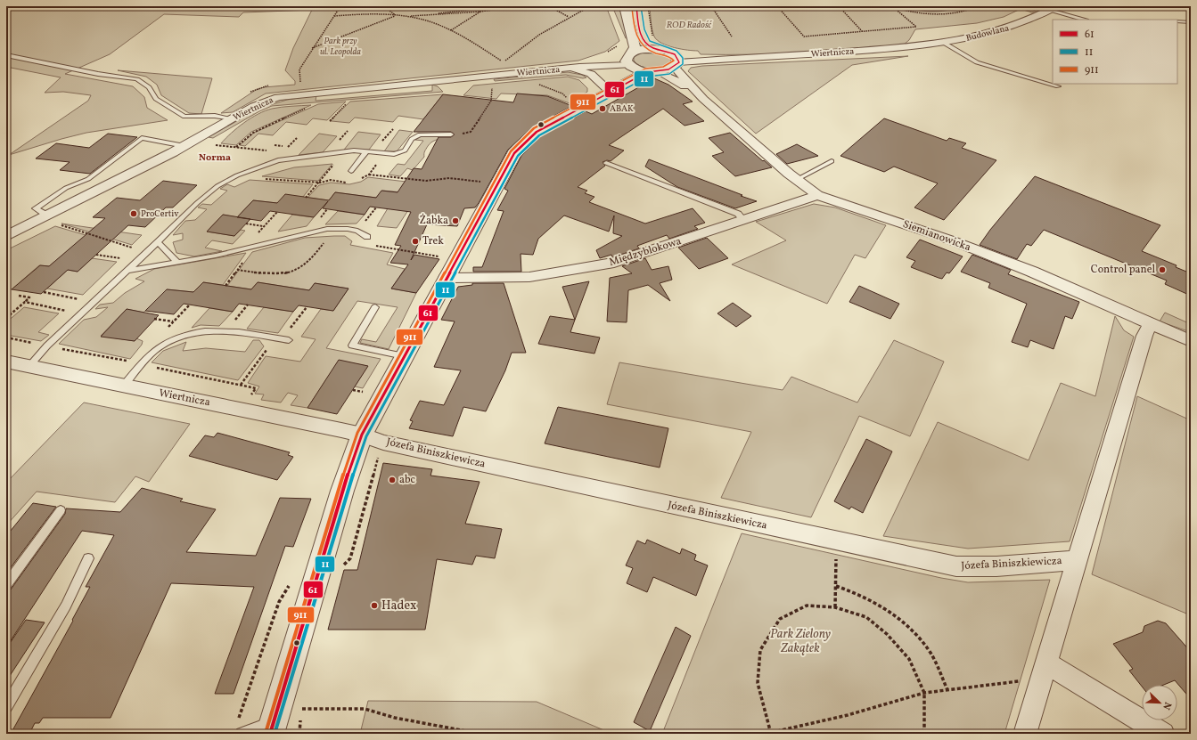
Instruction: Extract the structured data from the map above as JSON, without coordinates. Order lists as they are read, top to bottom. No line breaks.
{"streets":{"street":["Budowlana","Wiertnicza","Siemianowicka","Międzyblokowa","Józefa Biniszkiewicza"]},"crossings":[["Budowlana","Wiertnicza"],["Wiertnicza","Siemianowicka"],["Wiertnicza","Józefa Biniszkiewicza"],["Siemianowicka","Międzyblokowa"],["Siemianowicka","Józefa Biniszkiewicza"]],"districts":["Norma"],"parks":["ROD Radość","Park przy ul. Leopolda","Park Zielony Zakątek"],"places":["ABAK","ProCertiv","Żabka","Trek","Control panel","abc","Hadex"],"lines":["transit line 61","transit line 11","transit line 911"],"legend":["61","11","911"],"north":"bottom right"}
